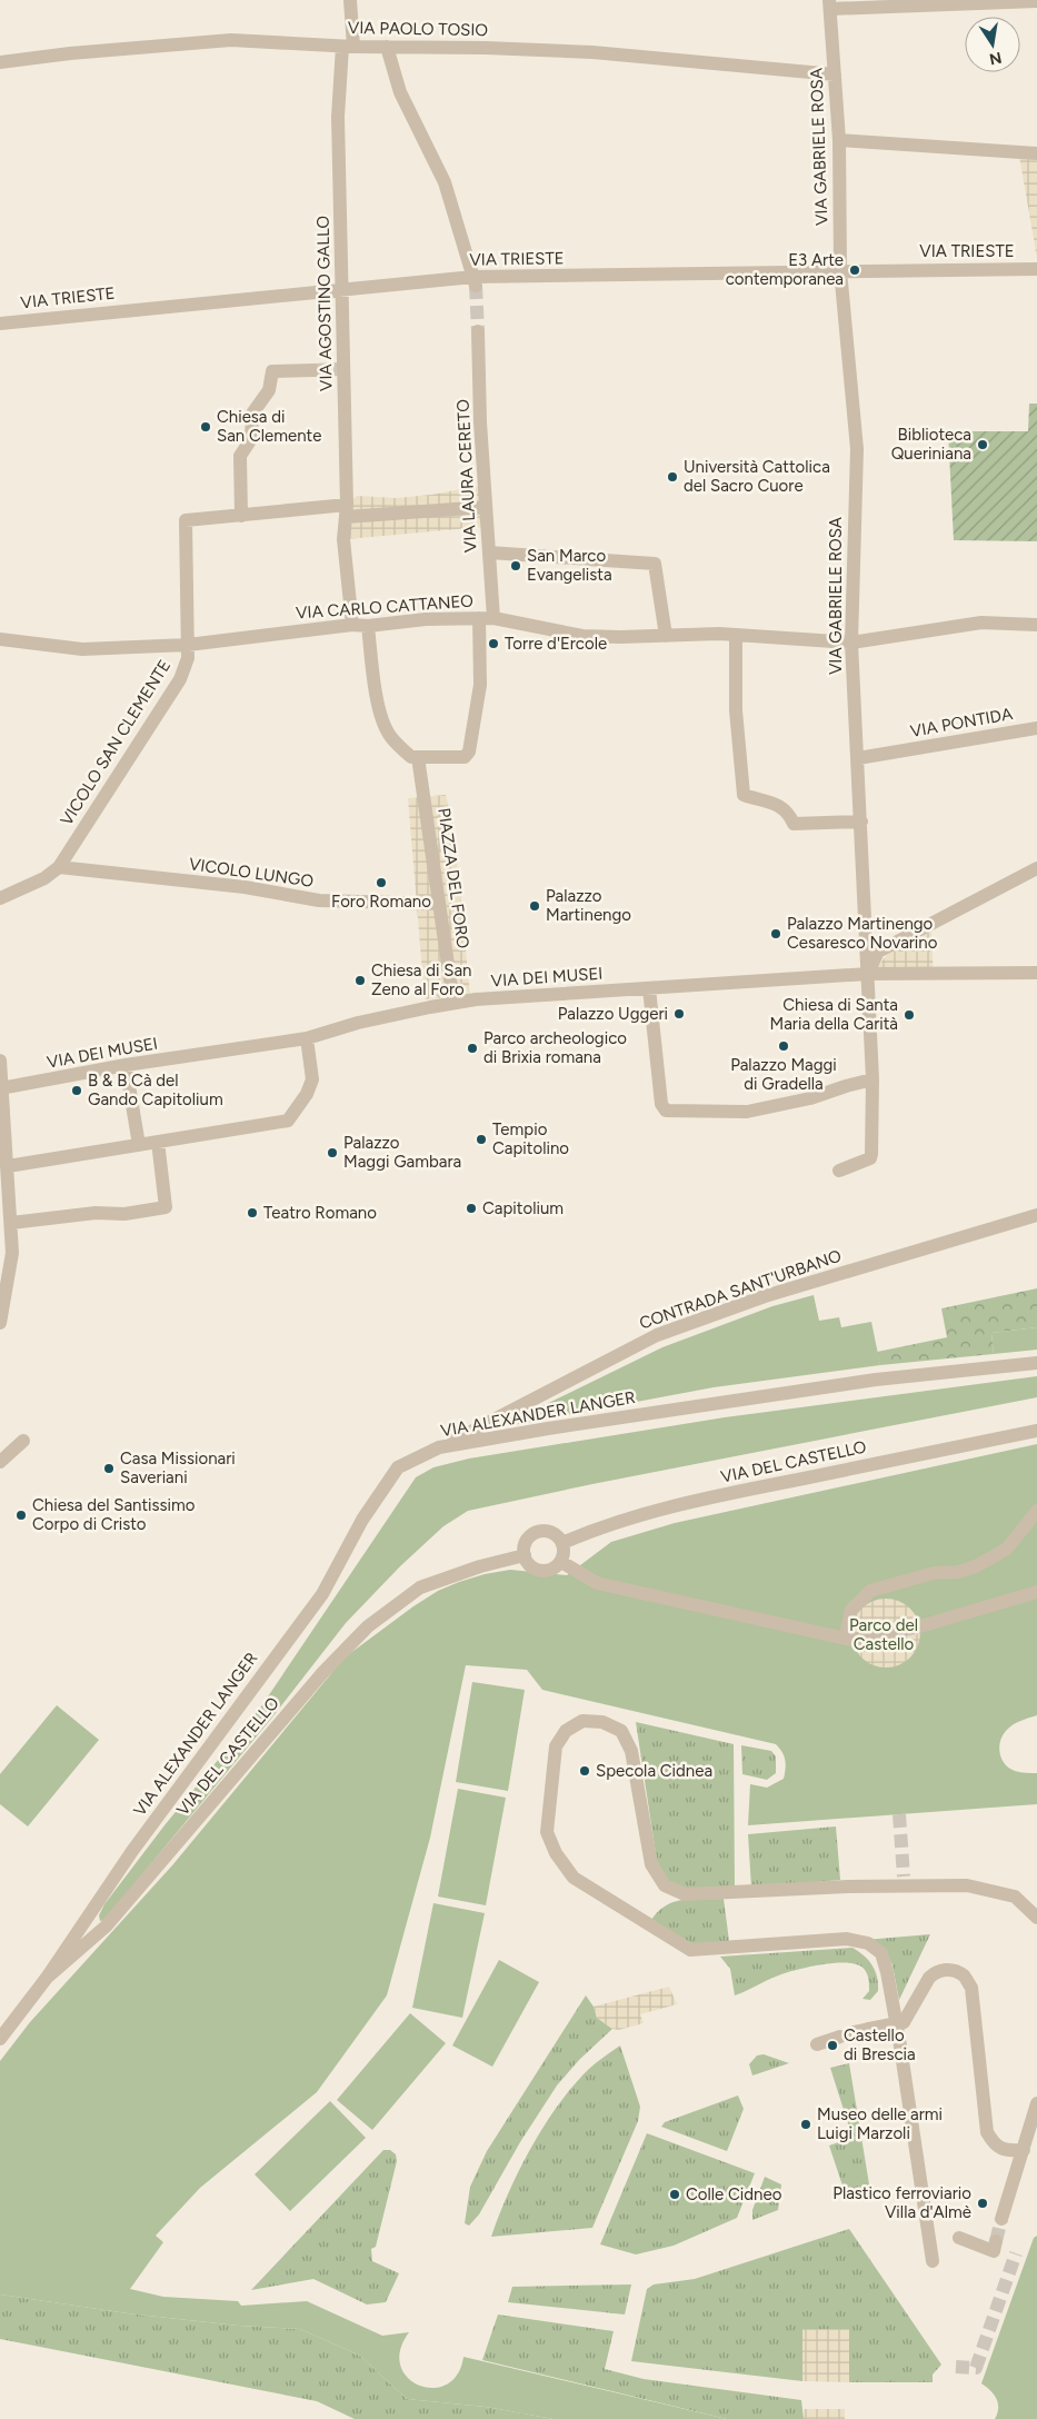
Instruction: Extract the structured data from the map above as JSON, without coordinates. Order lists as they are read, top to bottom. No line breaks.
{"streets":{"street":["VIA PAOLO TOSIO","VIA GABRIELE ROSA","VIA TRIESTE","VIA AGOSTINO GALLO","VIA LAURA CERETO","VIA CARLO CATTANEO","VIA PONTIDA","VICOLO SAN CLEMENTE","VICOLO LUNGO","PIAZZA DEL FORO","VIA DEI MUSEI","CONTRADA SANT'URBANO","VIA ALEXANDER LANGER","VIA DEL CASTELLO"]},"crossings":[["VIA PAOLO TOSIO","VIA GABRIELE ROSA"],["VIA PAOLO TOSIO","VIA AGOSTINO GALLO"],["VIA GABRIELE ROSA","VIA TRIESTE"],["VIA GABRIELE ROSA","VIA CARLO CATTANEO"],["VIA GABRIELE ROSA","VIA PONTIDA"],["VIA GABRIELE ROSA","VIA DEI MUSEI"],["VIA TRIESTE","VIA AGOSTINO GALLO"],["VIA AGOSTINO GALLO","VIA CARLO CATTANEO"],["VIA AGOSTINO GALLO","VICOLO SAN CLEMENTE"],["VIA LAURA CERETO","VIA CARLO CATTANEO"],["VIA LAURA CERETO","VICOLO SAN CLEMENTE"],["VIA CARLO CATTANEO","VICOLO SAN CLEMENTE"],["VICOLO SAN CLEMENTE","VICOLO LUNGO"],["VICOLO LUNGO","PIAZZA DEL FORO"],["PIAZZA DEL FORO","VIA DEI MUSEI"],["CONTRADA SANT'URBANO","VIA ALEXANDER LANGER"],["VIA ALEXANDER LANGER","VIA DEL CASTELLO"]],"parks":["Parco del Castello"],"places":["E3 Arte contemporanea","Chiesa di San Clemente","Biblioteca Queriniana","Università Cattolica del Sacro Cuore","San Marco Evangelista","Torre d'Ercole","Foro Romano","Palazzo Martinengo","Palazzo Martinengo Cesaresco Novarino","Chiesa di San Zeno al Foro","Palazzo Uggeri","Chiesa di Santa Maria della Carità","Palazzo Maggi di Gradella","Parco archeologico di Brixia romana","B & B Cà del Gando Capitolium","Tempio Capitolino","Palazzo Maggi Gambara","Capitolium","Teatro Romano","Casa Missionari Saveriani","Chiesa del Santissimo Corpo di Cristo","Specola Cidnea","Castello di Brescia","Museo delle armi Luigi Marzoli","Colle Cidneo","Plastico ferroviario Villa d'Almè"],"north":"bottom"}
